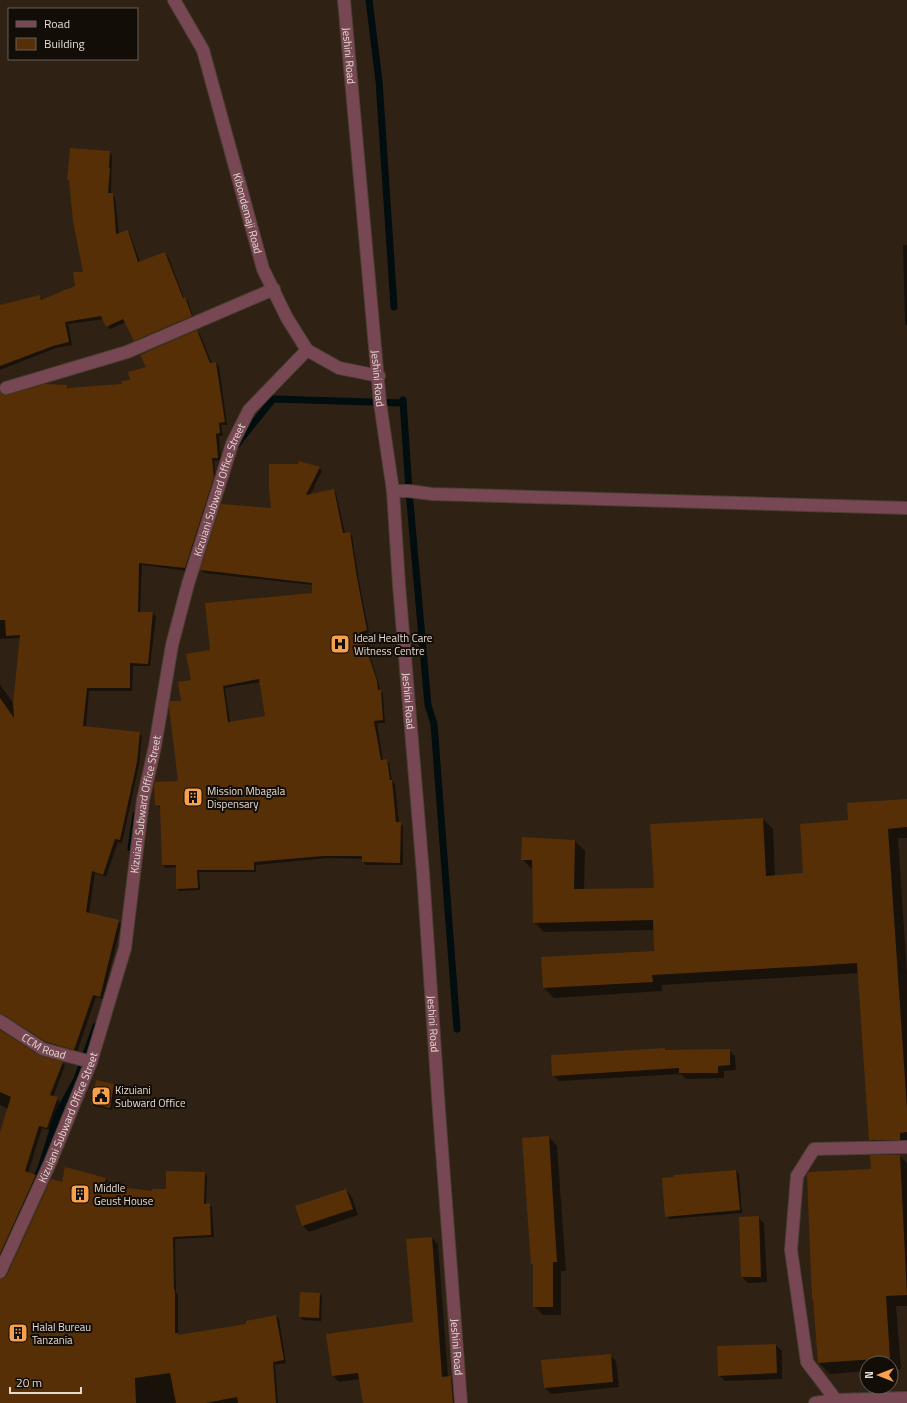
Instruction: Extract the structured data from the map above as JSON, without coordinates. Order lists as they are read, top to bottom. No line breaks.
{"streets":{"street":["Jeshini Road","Kibondemaji Road","Kizuiani Subward Office Street","CCM Road"]},"crossings":[["Jeshini Road","Kibondemaji Road"],["Kibondemaji Road","Kizuiani Subward Office Street"],["Kizuiani Subward Office Street","CCM Road"]],"places":{"hospital":["Ideal Health Care Witness Centre"],"building":["Mission Mbagala Dispensary","Middle Geust House","Halal Bureau Tanzania"],"public building":["Kizuiani Subward Office"]},"legend":["Road","Building"],"scale_bar":"20 m","north":"left"}
